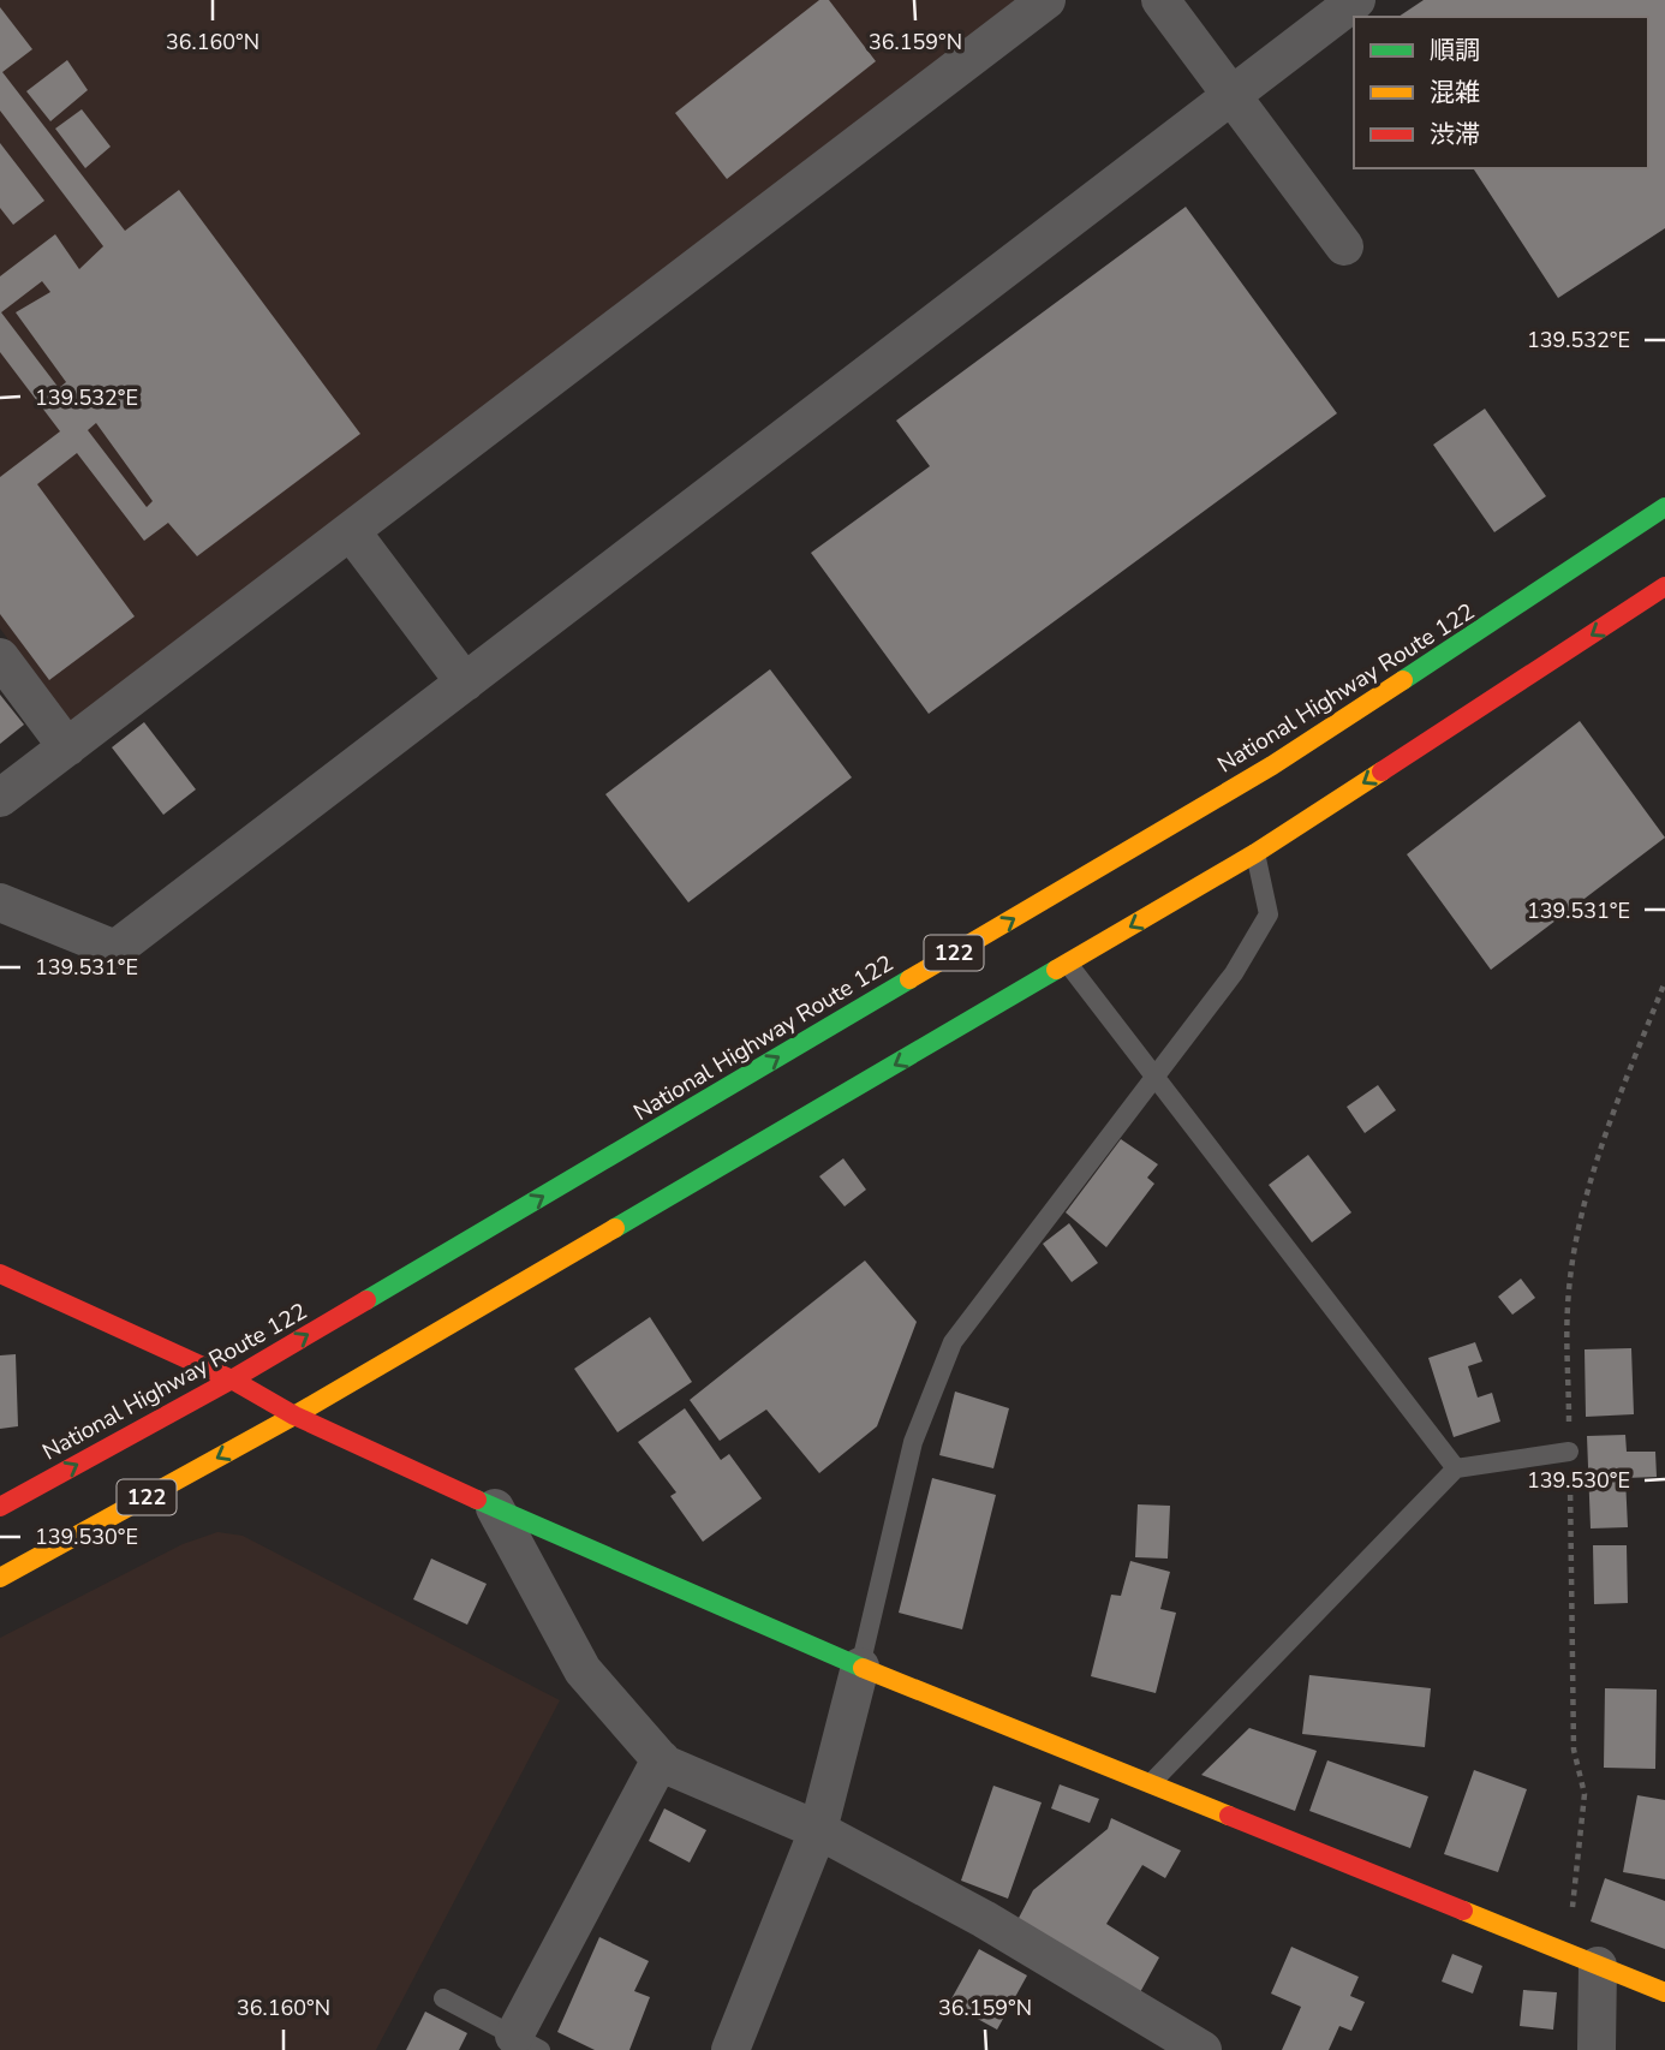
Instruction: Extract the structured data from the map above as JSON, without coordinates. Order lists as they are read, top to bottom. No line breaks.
{"streets":{"main road":["National Highway Route 122","122"]},"legend":["順調","混雑","渋滞"],"coordinates":["36.160°N","36.159°N","139.532°E","139.531°E","139.530°E"]}
